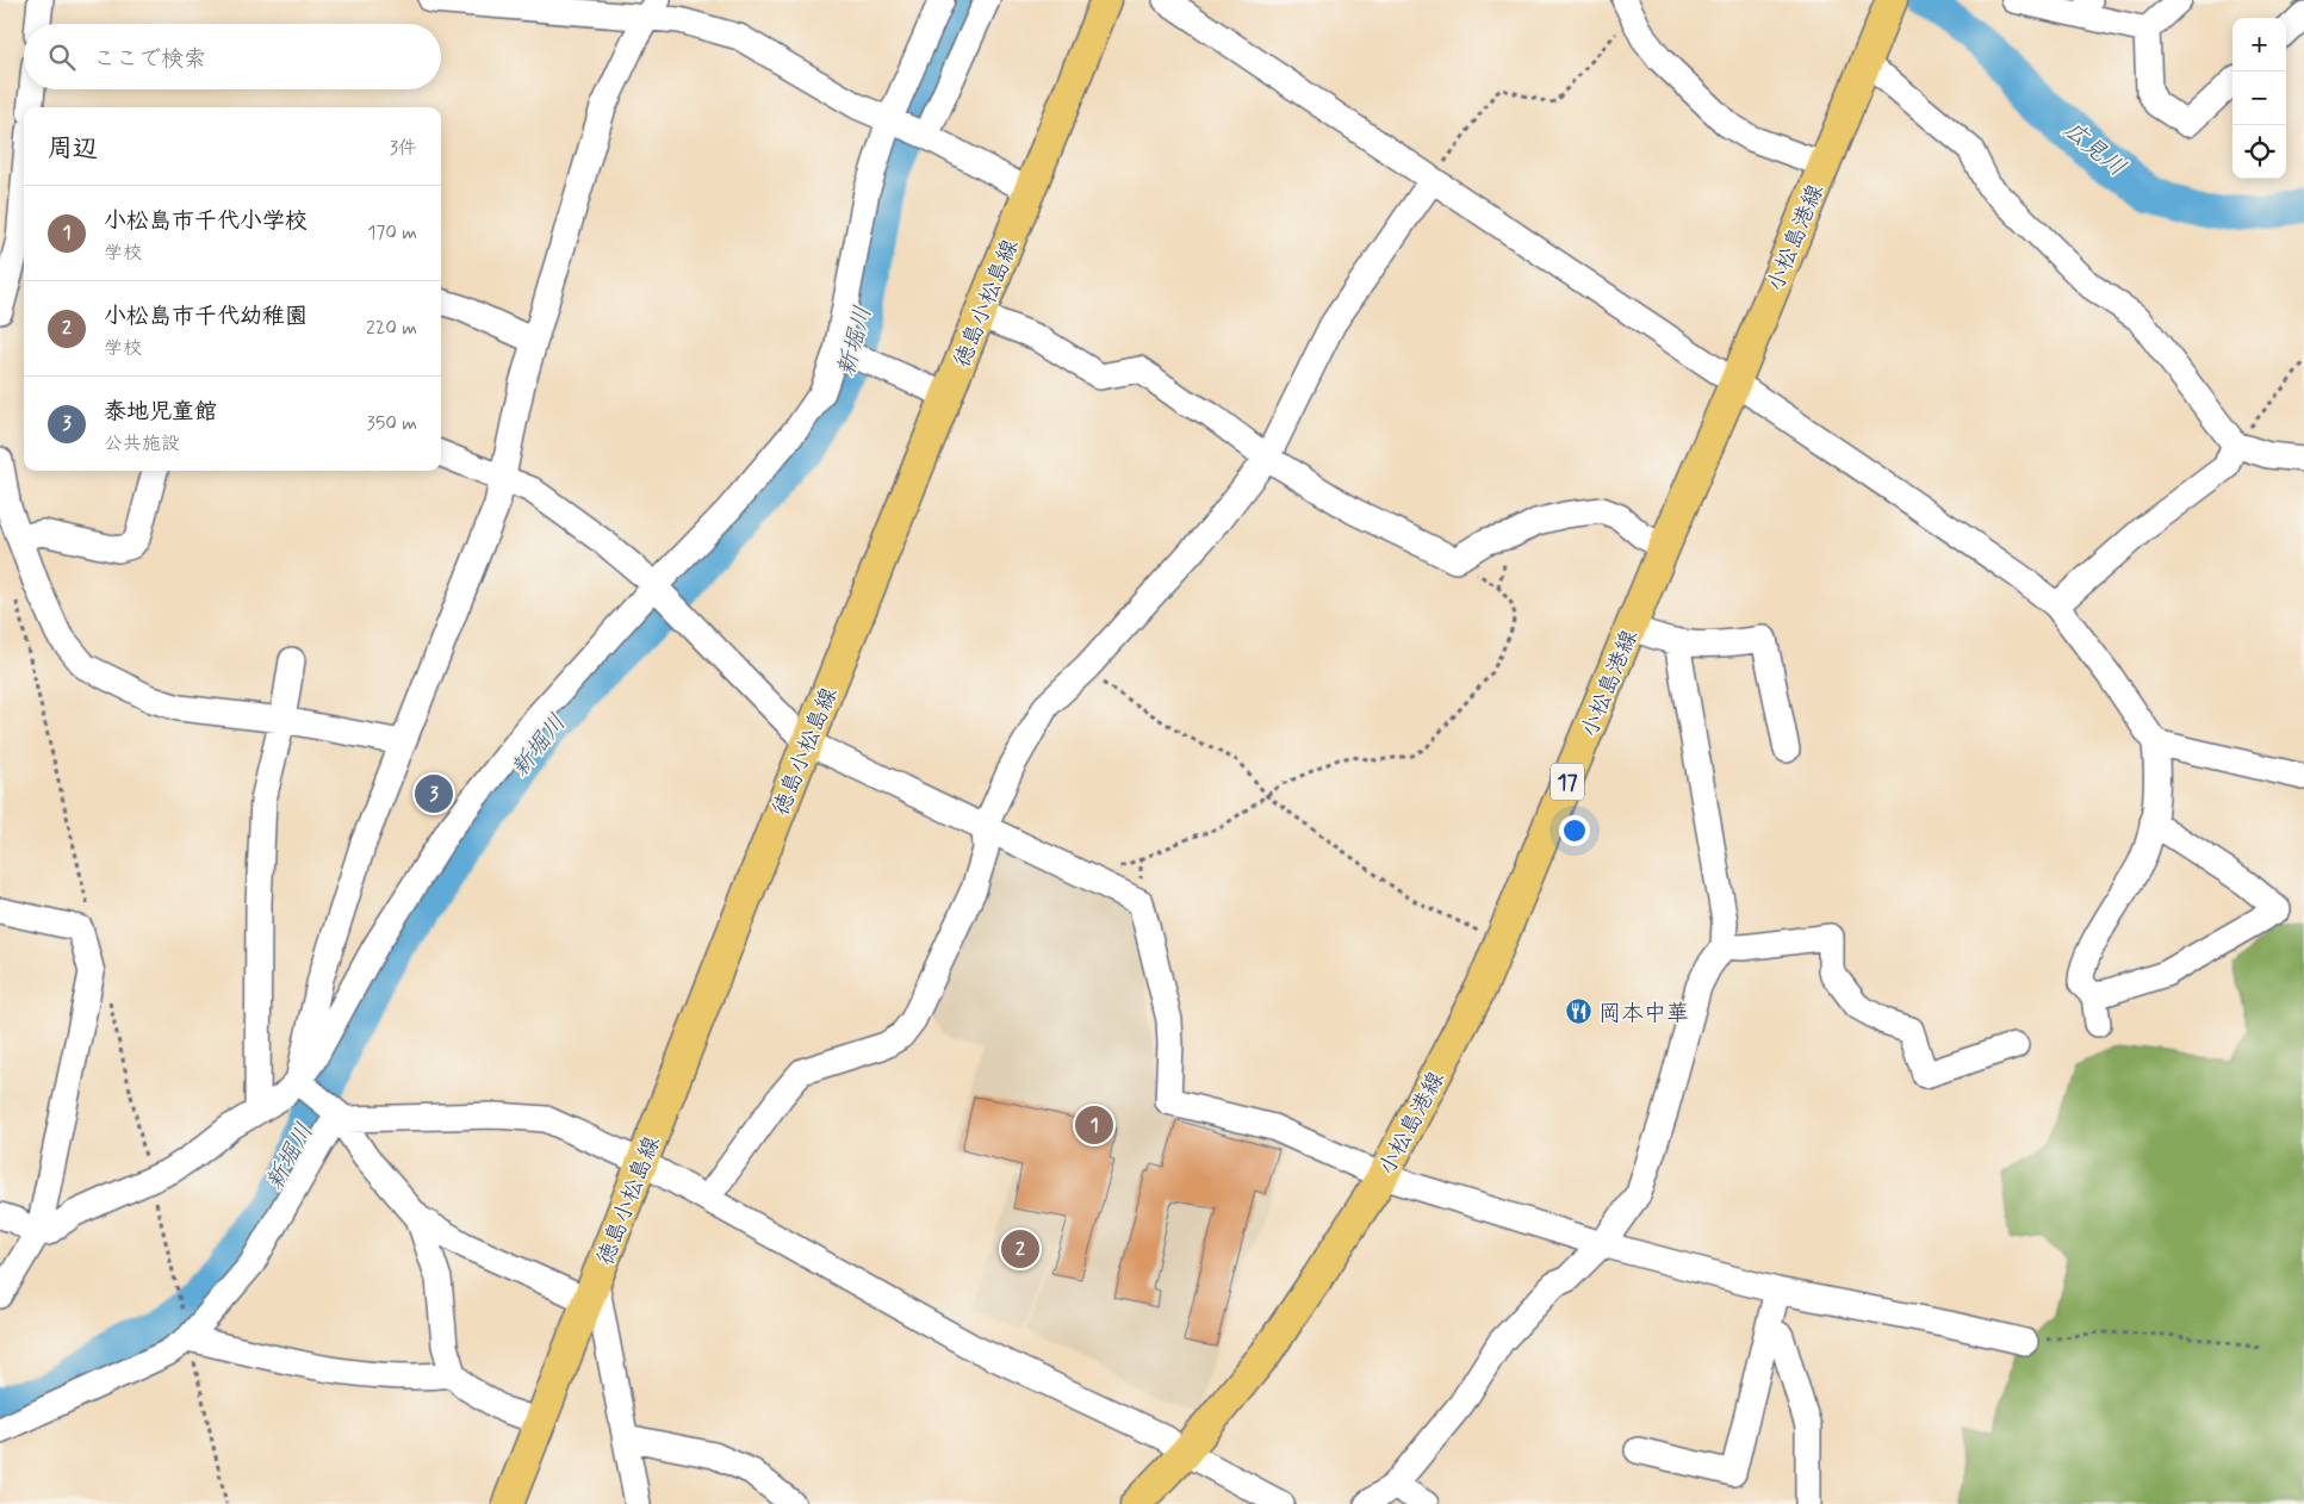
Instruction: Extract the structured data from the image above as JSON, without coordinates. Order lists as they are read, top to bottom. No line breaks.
{"streets":{"main road":["小松島港線","徳島小松島線","17"]},"water":["広見川","新堀川"],"places":{"restaurant":["岡本中華"]},"page":{"map_buttons":["+","−"],"search":"ここで検索","heading":["周辺","3件"],"list":[{"mark":"1","name":"小松島市千代小学校","note":"学校","value":"170 m"},{"mark":"2","name":"小松島市千代幼稚園","note":"学校","value":"220 m"},{"mark":"3","name":"泰地児童館","note":"公共施設","value":"350 m"}],"pins":["3","1","2"]}}
